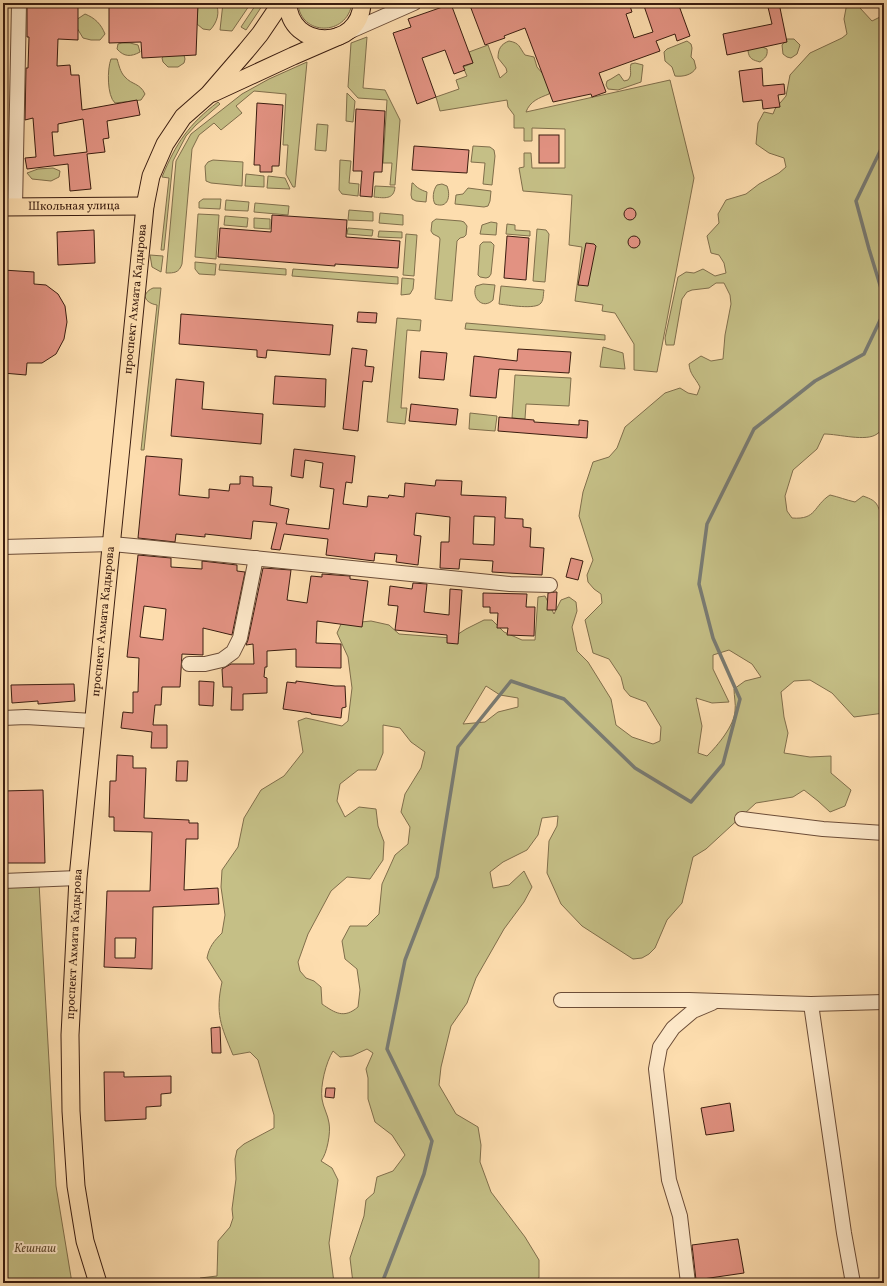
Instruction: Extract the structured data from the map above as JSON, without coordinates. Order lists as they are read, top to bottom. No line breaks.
{"streets":{"main road":["Школьная улица","проспект Ахмата Кадырова"]},"crossings":[["Школьная улица","проспект Ахмата Кадырова"]],"parks":["Кешнаш"]}
